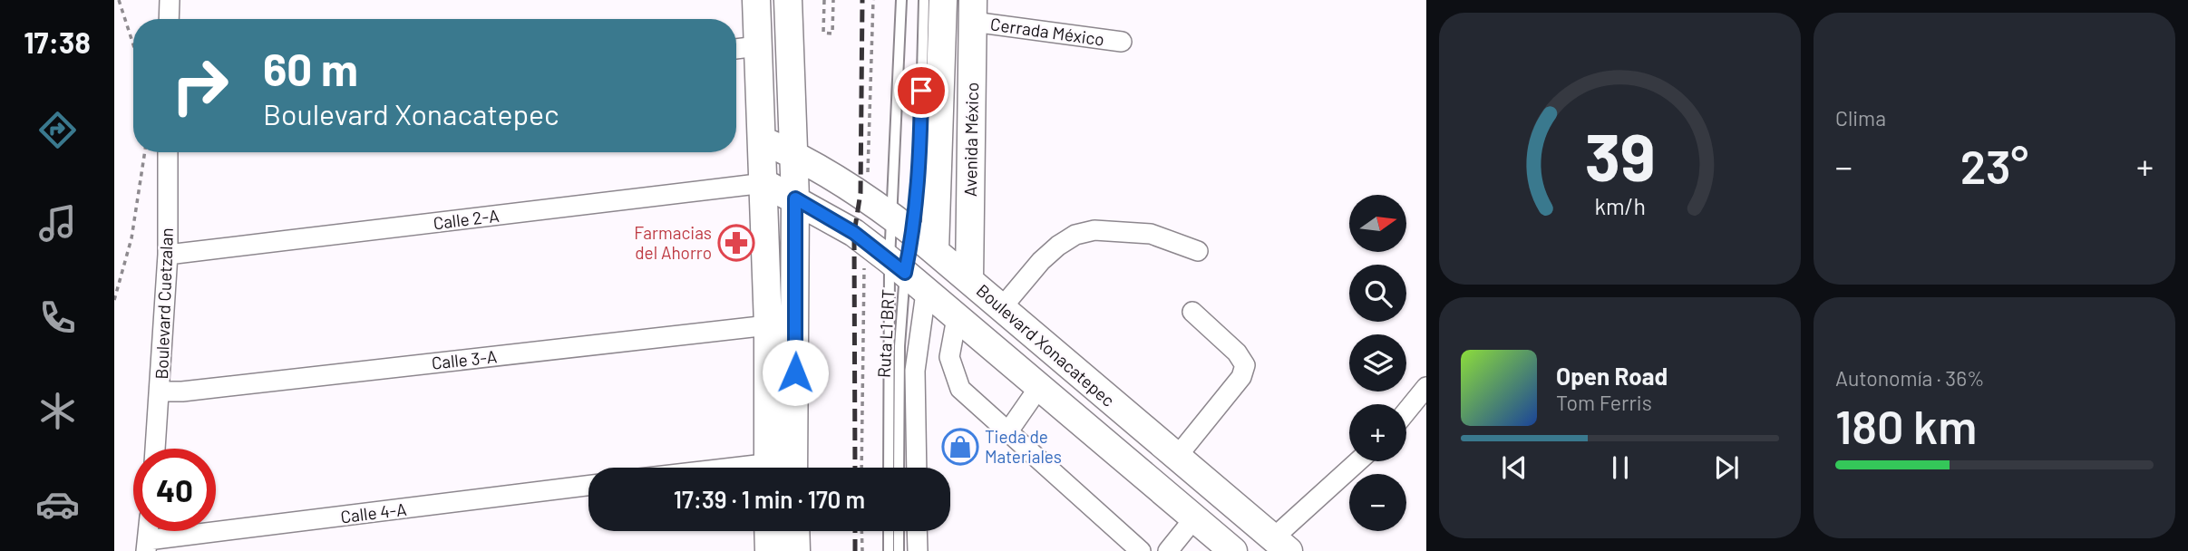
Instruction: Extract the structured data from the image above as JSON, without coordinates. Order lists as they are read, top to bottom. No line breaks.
{"streets":{"main road":["Avenida México","Boulevard Xonacatepec"],"street":["Cerrada México","Calle 2-A","Boulevard Cuetzalan","Calle 3-A","Calle 4-A"],"lane":["Ruta L1 BRT"]},"crossings":[["Cerrada México","Avenida México"],["Avenida México","Boulevard Xonacatepec"],["Calle 2-A","Boulevard Cuetzalan"],["Calle 2-A","Boulevard Xonacatepec"],["Boulevard Cuetzalan","Calle 3-A"],["Ruta L1 BRT","Boulevard Xonacatepec"]],"places":{"pharmacy":["Farmacias del Ahorro"],"shop":["Tieda de Materiales"]},"north":"right","page":{"tabs":"17:38","tile":["Clima",["Autonomía · 36%","180 km"]],"turn":["60 m","Boulevard Xonacatepec"],"heat":["−","23°","+"],"map_buttons":["+","−"],"song":["Open Road","Tom Ferris"],"limit":"40","trip":"17:39 · 1 min · 170 m","gauge":["39","km/h"]}}
